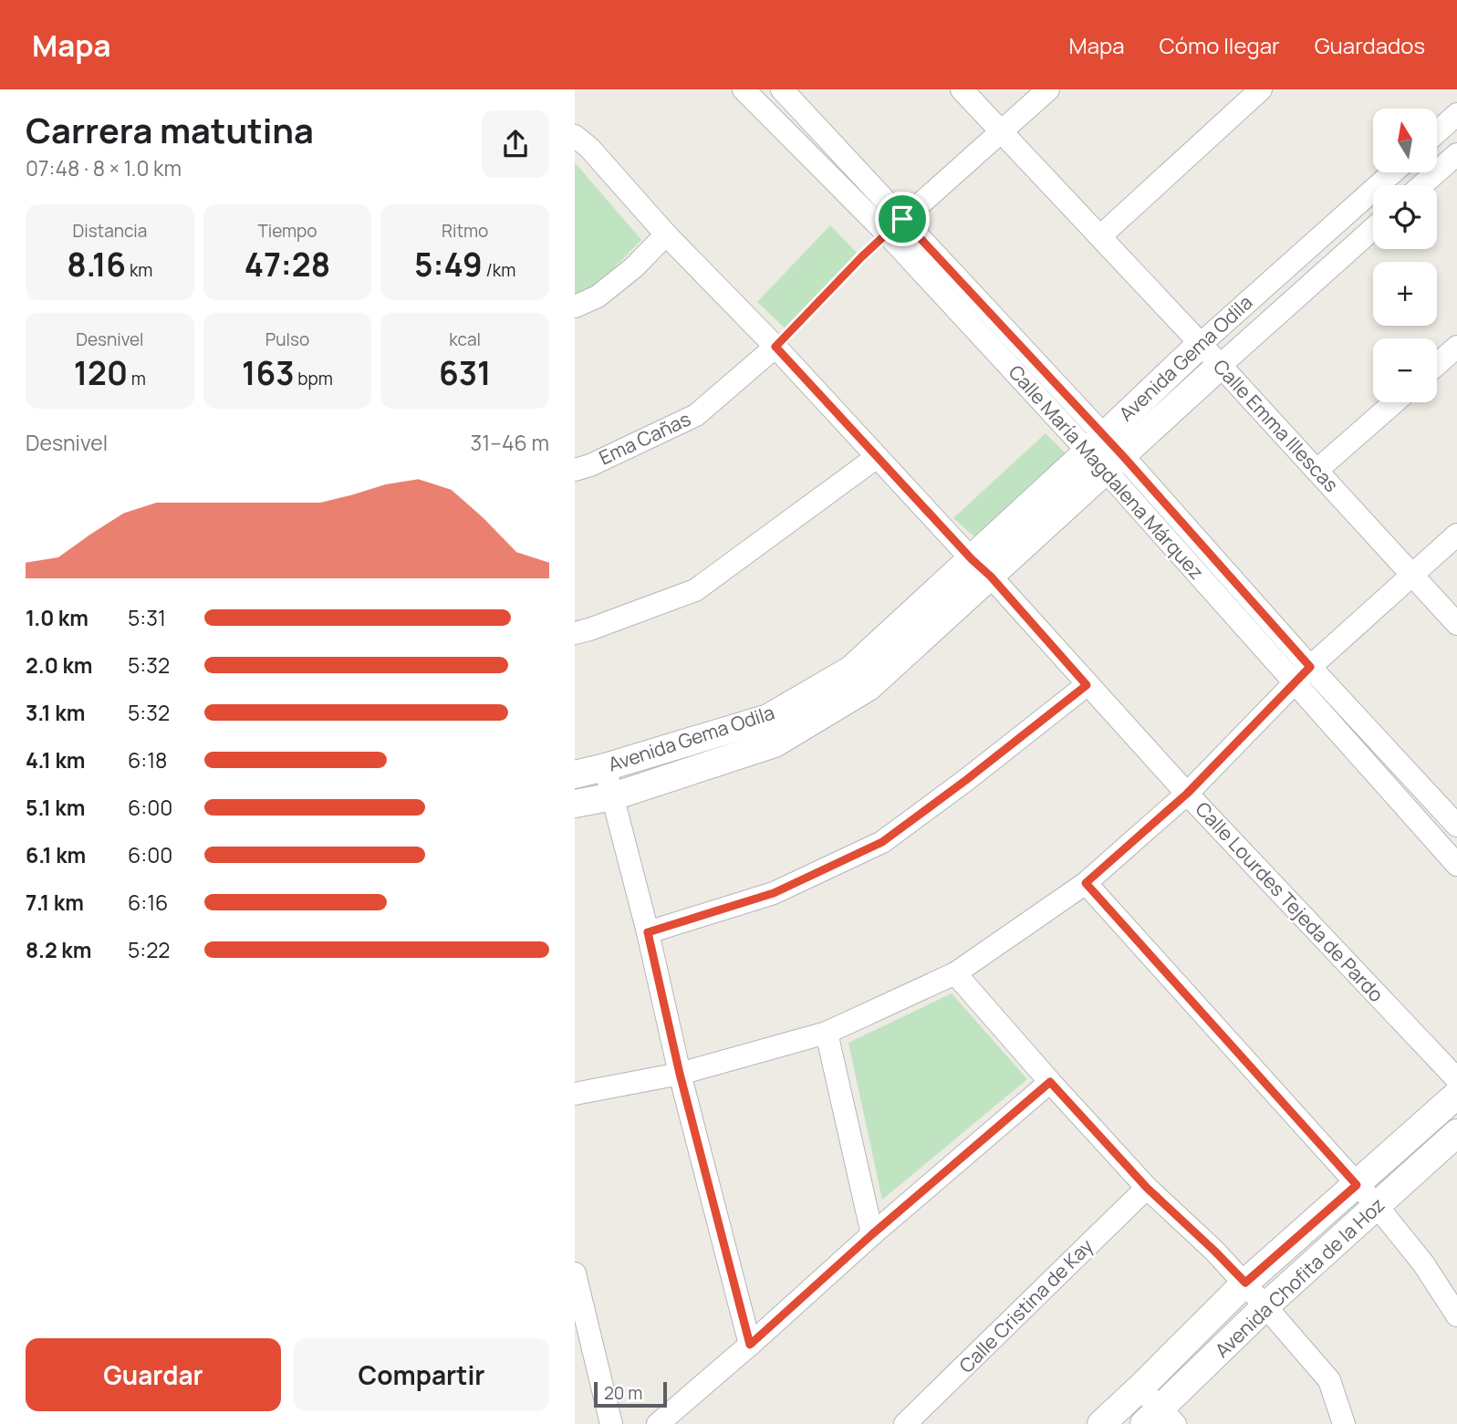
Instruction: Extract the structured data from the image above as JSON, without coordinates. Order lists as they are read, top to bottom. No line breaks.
{"streets":{"street":["Avenida Gema Odila","Calle Emma Illescas","Ema Cañas","Calle María Magdalena Márquez","Calle Lourdes Tejeda de Pardo","Avenida Chofita de la Hoz","Calle Cristina de Kay"]},"crossings":[["Avenida Gema Odila","Calle Emma Illescas"],["Avenida Gema Odila","Calle María Magdalena Márquez"],["Avenida Gema Odila","Calle Lourdes Tejeda de Pardo"],["Ema Cañas","Calle Lourdes Tejeda de Pardo"]],"scale_bar":"20 m","north":"top","page":{"header":"Mapa","nav":["Mapa","Cómo llegar","Guardados"],"heading":["Carrera matutina","07:48 · 8 × 1.0 km"],"map_buttons":["+","−"],"stats":[["Distancia","8.16 km"],["Tiempo","47:28"],["Ritmo","5:49 /km"],["Desnivel","120 m"],["Pulso","163 bpm"],["kcal","631"]],"chart":["Desnivel","31–46 m"],"list":[{"name":"1.0 km","note":"5:31"},{"name":"2.0 km","note":"5:32"},{"name":"3.1 km","note":"5:32"},{"name":"4.1 km","note":"6:18"},{"name":"5.1 km","note":"6:00"},{"name":"6.1 km","note":"6:00"},{"name":"7.1 km","note":"6:16"},{"name":"8.2 km","note":"5:22"}],"buttons":["Guardar","Compartir"],"scale":"20 m"}}
